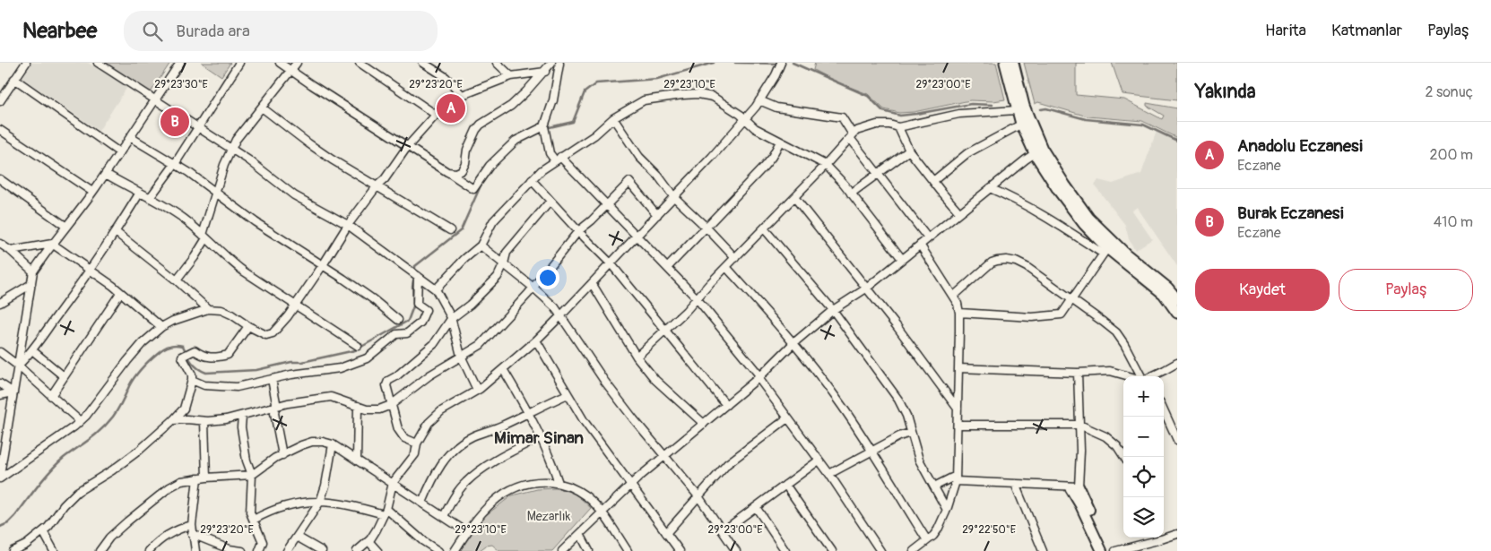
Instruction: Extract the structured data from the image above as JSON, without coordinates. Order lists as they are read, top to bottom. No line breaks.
{"districts":["Mimar Sinan"],"parks":["Mezarlık"],"page":{"header":"Nearbee","search":"Burada ara","nav":["Harita","Katmanlar","Paylaş"],"heading":["Yakında","2 sonuç"],"pins":["A","B"],"list":[{"mark":"A","name":"Anadolu Eczanesi","note":"Eczane","value":"200 m"},{"mark":"B","name":"Burak Eczanesi","note":"Eczane","value":"410 m"}],"buttons":["Kaydet","Paylaş"],"map_buttons":["+","−"]},"coordinates":["29°23'30\"E","29°23'20\"E","29°23'10\"E","29°23'00\"E","29°22'50\"E"]}
